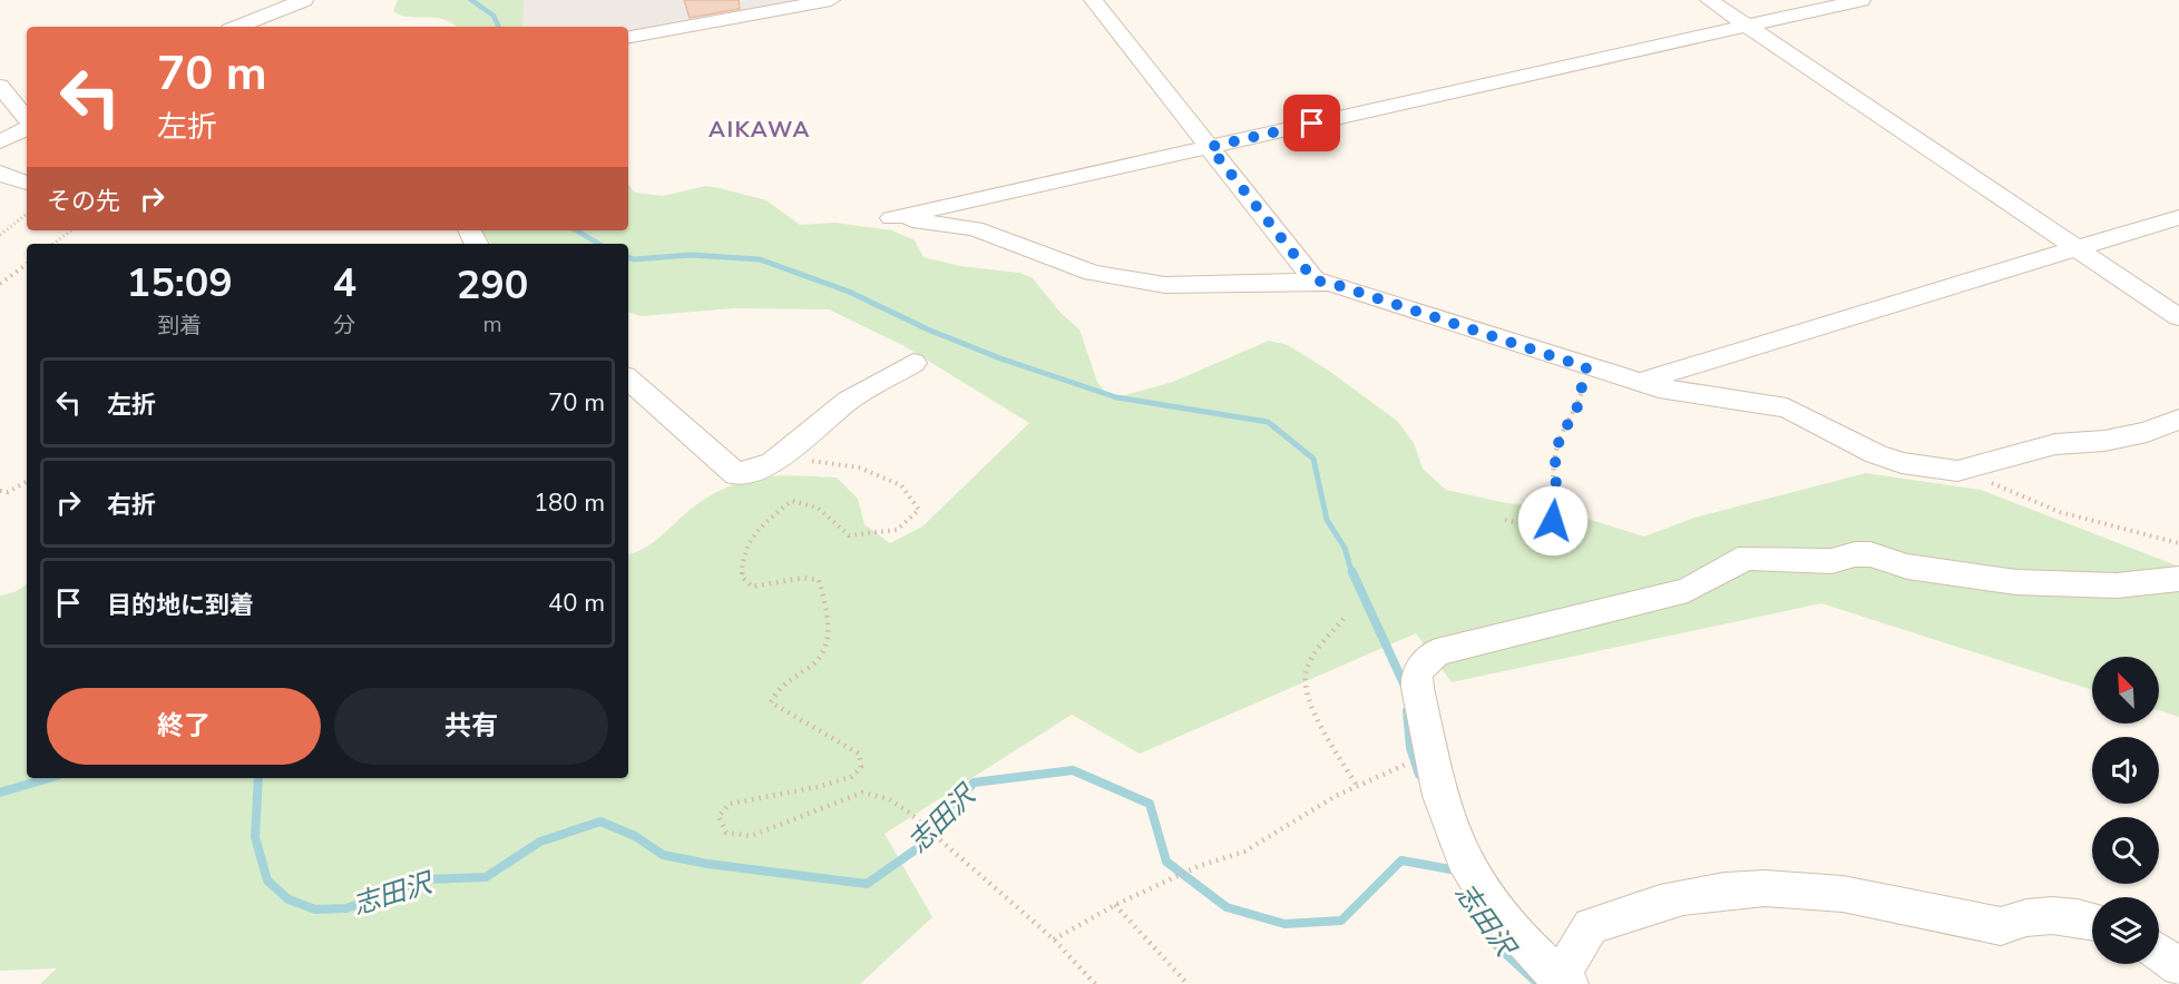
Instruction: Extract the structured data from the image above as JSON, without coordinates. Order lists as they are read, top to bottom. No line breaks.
{"districts":["AIKAWA"],"water":["志田沢"],"north":"top left","page":{"turn":["70 m","左折"],"then":"その先","eta":["15:09","到着","4","分","290","m"],"list":[{"name":"左折","value":"70 m"},{"name":"右折","value":"180 m"},{"name":"目的地に到着","value":"40 m"}],"buttons":["終了","共有"]}}
